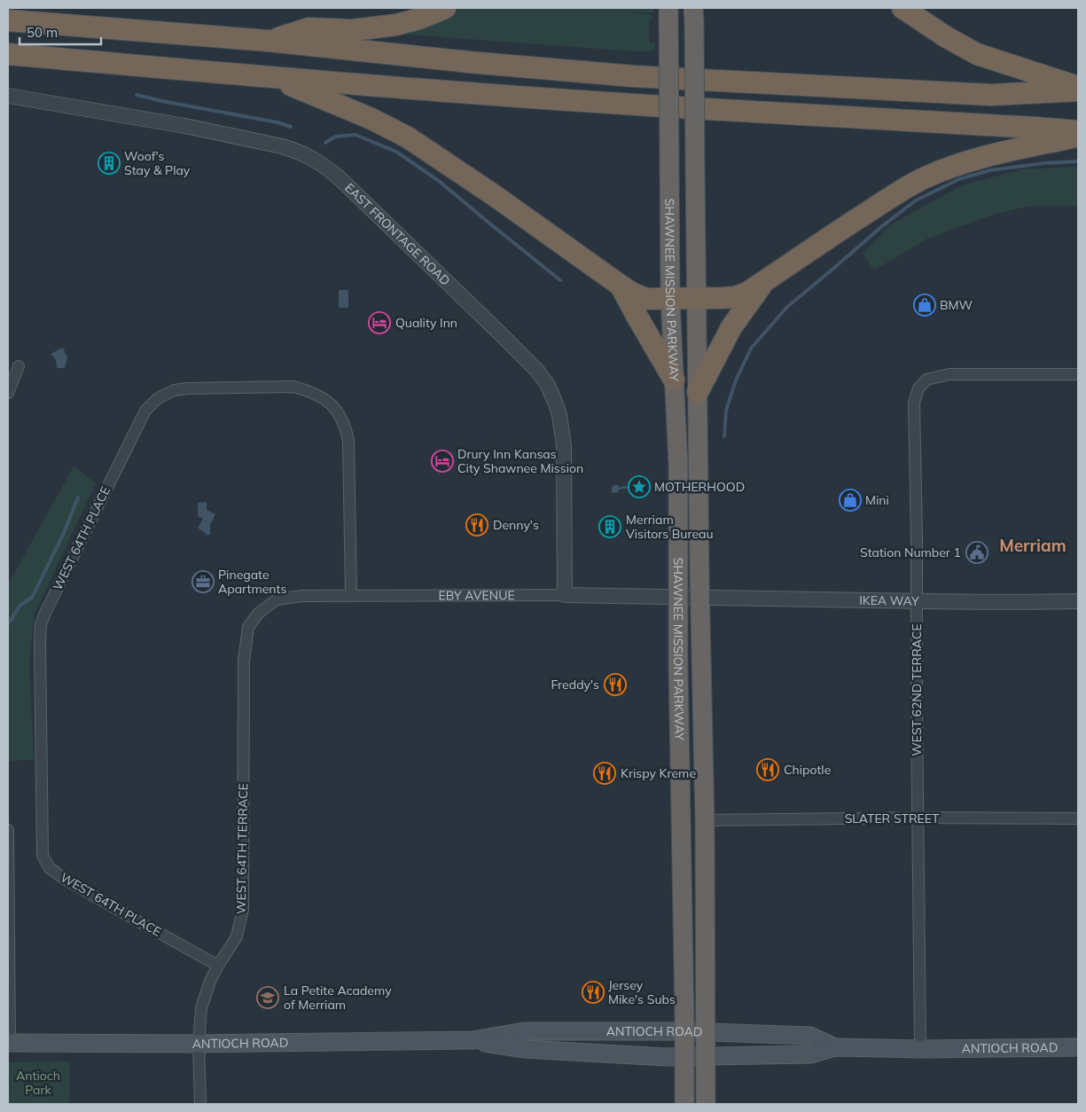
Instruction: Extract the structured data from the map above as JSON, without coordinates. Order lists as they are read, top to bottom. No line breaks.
{"streets":{"highway":["SHAWNEE MISSION PARKWAY"],"main road":["ANTIOCH ROAD"],"street":["EAST FRONTAGE ROAD","WEST 64TH PLACE","EBY AVENUE","IKEA WAY","WEST 62ND TERRACE","SLATER STREET","WEST 64TH TERRACE"]},"crossings":[["EAST FRONTAGE ROAD","EBY AVENUE"],["SHAWNEE MISSION PARKWAY","EBY AVENUE"],["SHAWNEE MISSION PARKWAY","IKEA WAY"],["SHAWNEE MISSION PARKWAY","SLATER STREET"],["SHAWNEE MISSION PARKWAY","ANTIOCH ROAD"],["WEST 64TH PLACE","EBY AVENUE"],["WEST 64TH PLACE","WEST 64TH TERRACE"],["EBY AVENUE","IKEA WAY"],["EBY AVENUE","WEST 64TH TERRACE"],["IKEA WAY","WEST 62ND TERRACE"],["WEST 62ND TERRACE","SLATER STREET"],["WEST 62ND TERRACE","ANTIOCH ROAD"],["WEST 64TH TERRACE","ANTIOCH ROAD"]],"districts":["Merriam"],"parks":["Antioch Park"],"places":{"building":["Woof's Stay & Play","Merriam Visitors Bureau"],"shop":["BMW","Mini"],"hotel":["Quality Inn","Drury Inn Kansas City Shawnee Mission"],"place":["MOTHERHOOD"],"restaurant":["Denny's","Freddy's","Chipotle","Krispy Kreme","Jersey Mike's Subs"],"public building":["Station Number 1"],"office":["Pinegate Apartments"],"school or university":["La Petite Academy of Merriam"]},"scale_bar":"50 m"}
